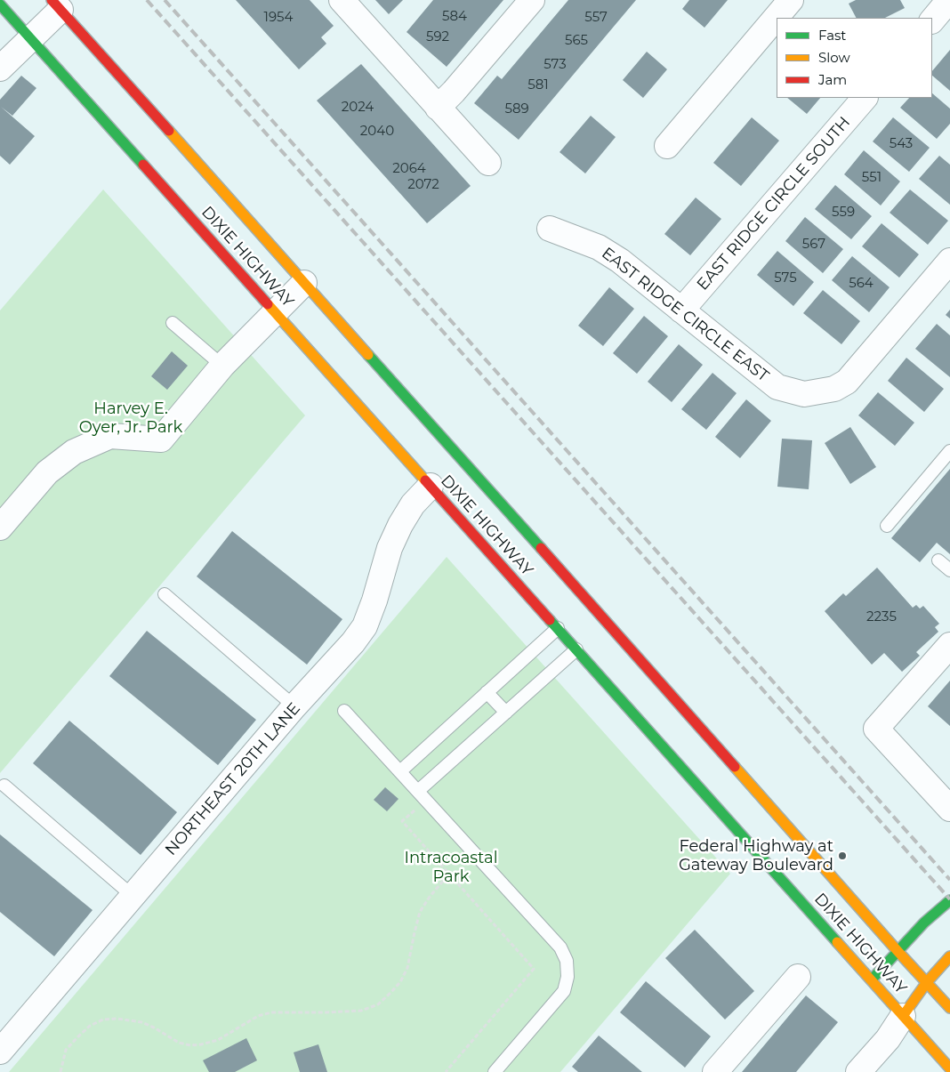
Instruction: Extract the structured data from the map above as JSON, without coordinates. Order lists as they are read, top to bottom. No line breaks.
{"streets":{"main road":["DIXIE HIGHWAY"],"street":["EAST RIDGE CIRCLE SOUTH","EAST RIDGE CIRCLE EAST","NORTHEAST 20TH LANE"]},"crossings":[["EAST RIDGE CIRCLE SOUTH","EAST RIDGE CIRCLE EAST"],["DIXIE HIGHWAY","NORTHEAST 20TH LANE"]],"parks":["Harvey E. Oyer, Jr. Park","Intracoastal Park"],"places":["Federal Highway at Gateway Boulevard"],"house_numbers":["584","1954","557","592","565","573","581","2024","589","2040","543","2064","551","2072","559","567","575","564","2235"],"legend":["Fast","Slow","Jam"]}
